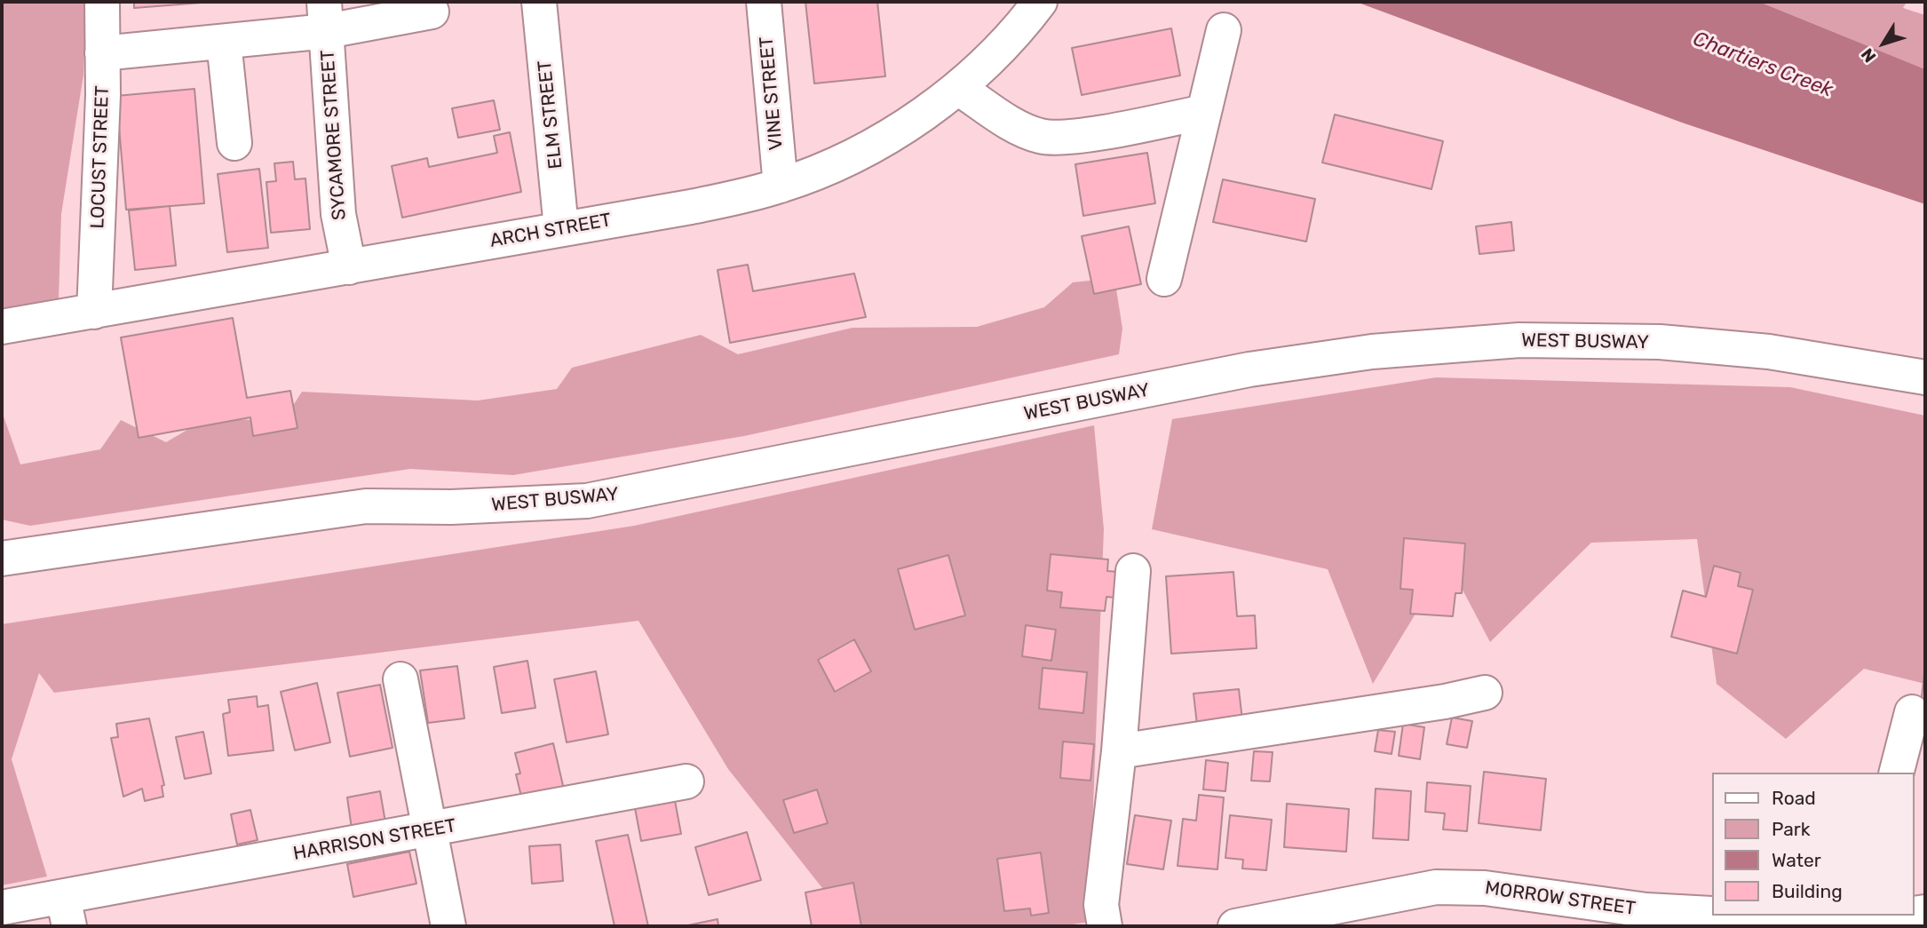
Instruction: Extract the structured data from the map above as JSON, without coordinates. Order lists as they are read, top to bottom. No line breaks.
{"streets":{"street":["VINE STREET","ELM STREET","SYCAMORE STREET","LOCUST STREET","ARCH STREET","WEST BUSWAY","HARRISON STREET","MORROW STREET"]},"crossings":[["VINE STREET","ARCH STREET"],["ELM STREET","ARCH STREET"],["SYCAMORE STREET","ARCH STREET"],["LOCUST STREET","ARCH STREET"]],"water":["Chartiers Creek"],"legend":["Road","Park","Water","Building"],"north":"bottom left"}
